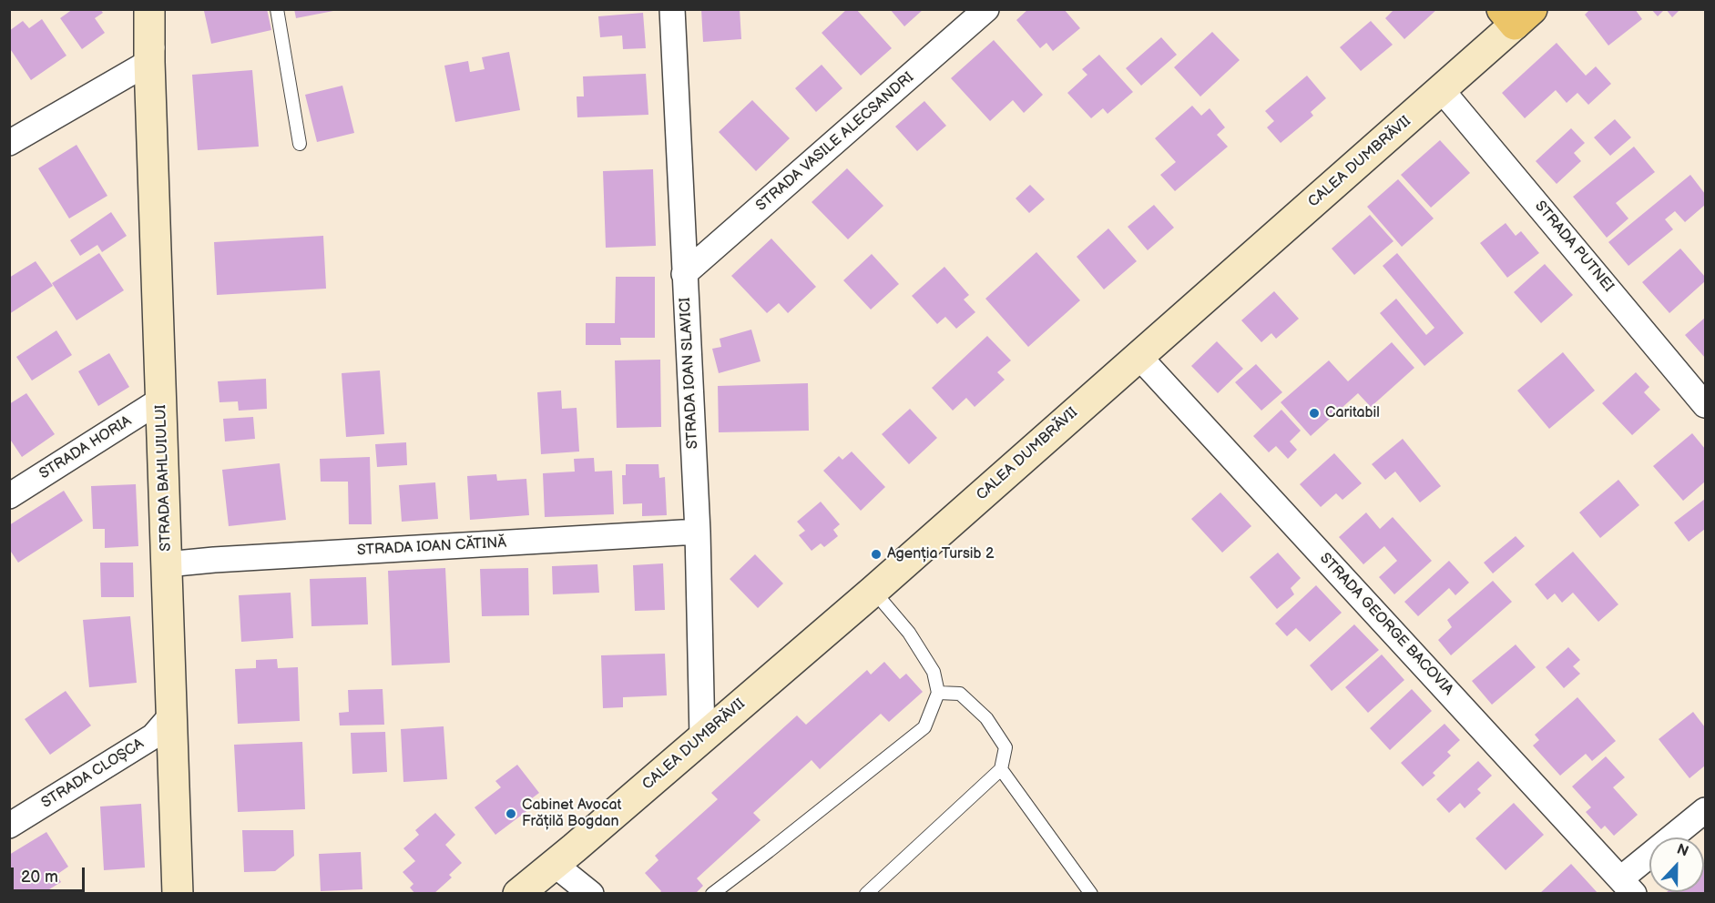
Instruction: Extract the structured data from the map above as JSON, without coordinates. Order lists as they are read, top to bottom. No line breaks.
{"streets":{"main road":["CALEA DUMBRĂVII","STRADA BAHLUIULUI"],"street":["STRADA VASILE ALECSANDRI","STRADA PUTNEI","STRADA IOAN SLAVICI","STRADA HORIA","STRADA IOAN CĂTINĂ","STRADA GEORGE BACOVIA","STRADA CLOȘCA"]},"crossings":[["STRADA VASILE ALECSANDRI","STRADA IOAN SLAVICI"],["CALEA DUMBRĂVII","STRADA PUTNEI"],["CALEA DUMBRĂVII","STRADA IOAN SLAVICI"],["CALEA DUMBRĂVII","STRADA GEORGE BACOVIA"],["STRADA IOAN SLAVICI","STRADA IOAN CĂTINĂ"],["STRADA HORIA","STRADA BAHLUIULUI"],["STRADA BAHLUIULUI","STRADA IOAN CĂTINĂ"],["STRADA BAHLUIULUI","STRADA CLOȘCA"]],"places":["Caritabil","Agenția Tursib 2","Cabinet Avocat Frățilă Bogdan"],"scale_bar":"20 m","north":"top"}
